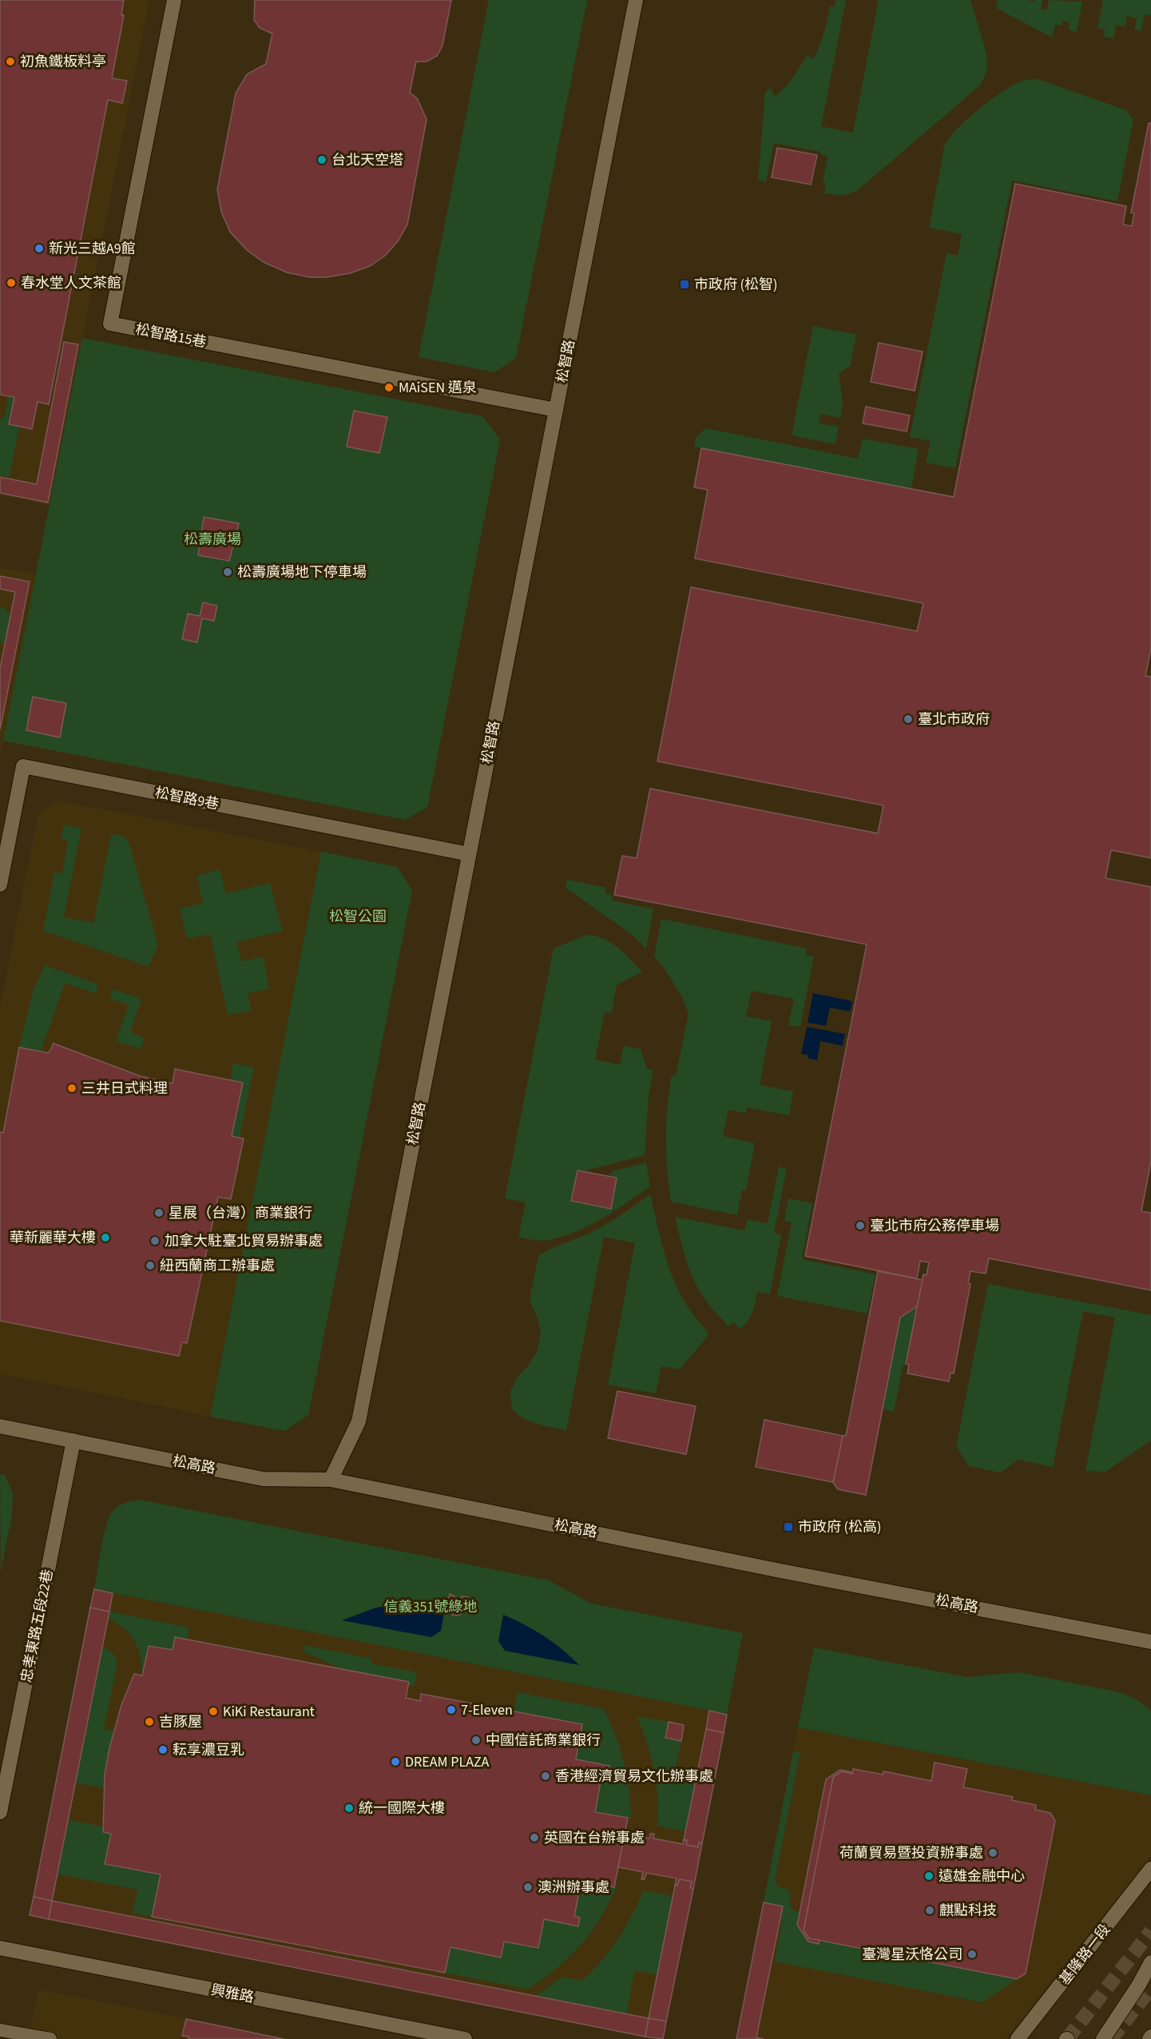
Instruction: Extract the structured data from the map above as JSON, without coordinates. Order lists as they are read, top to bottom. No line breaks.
{"streets":{"street":["松智路15巷","松智路","松智路9巷","松高路","忠孝東路五段22巷","基隆路一段","興雅路"]},"crossings":[["松智路15巷","松智路"],["松智路","松智路9巷"],["松智路","松高路"],["松高路","忠孝東路五段22巷"]],"parks":["松壽廣場","松智公園","信義351號綠地"],"places":{"other":["初魚鐵板料亭","台北天空塔","新光三越A9館","春水堂人文茶館","MAiSEN 邁泉","松壽廣場地下停車場","臺北市政府","三井日式料理","星展（台灣）商業銀行","臺北市府公務停車場","華新麗華大樓","加拿大駐臺北貿易辦事處","紐西蘭商工辦事處","7-Eleven","KiKi Restaurant","吉豚屋","中國信託商業銀行","耘享濃豆乳","DREAM PLAZA","香港經濟貿易文化辦事處","統一國際大樓","英國在台辦事處","荷蘭貿易暨投資辦事處","遠雄金融中心","澳洲辦事處","麒點科技","臺灣星沃恪公司"],"transit":["市政府 (松智)","市政府 (松高)"]}}
